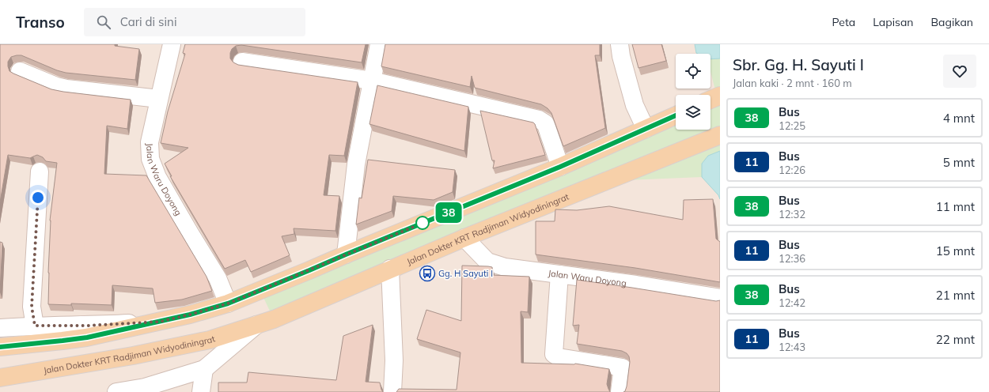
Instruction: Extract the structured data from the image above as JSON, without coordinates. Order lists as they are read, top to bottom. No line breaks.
{"streets":{"main road":["Jalan Dokter KRT Radjiman Widyodiningrat"],"street":["Jalan Waru Doyong"]},"crossings":[["Jalan Waru Doyong","Jalan Dokter KRT Radjiman Widyodiningrat"]],"places":{"bus stop":["Gg. H Sayuti I"]},"lines":["bus line 38"],"page":{"header":"Transo","search":"Cari di sini","nav":["Peta","Lapisan","Bagikan"],"on_map":"38","heading":["Sbr. Gg. H. Sayuti I","Jalan kaki · 2 mnt · 160 m"],"list":[{"mark":"38","name":"Bus","note":"12:25","value":"4 mnt"},{"mark":"11","name":"Bus","note":"12:26","value":"5 mnt"},{"mark":"38","name":"Bus","note":"12:32","value":"11 mnt"},{"mark":"11","name":"Bus","note":"12:36","value":"15 mnt"},{"mark":"38","name":"Bus","note":"12:42","value":"21 mnt"},{"mark":"11","name":"Bus","note":"12:43","value":"22 mnt"}]}}
